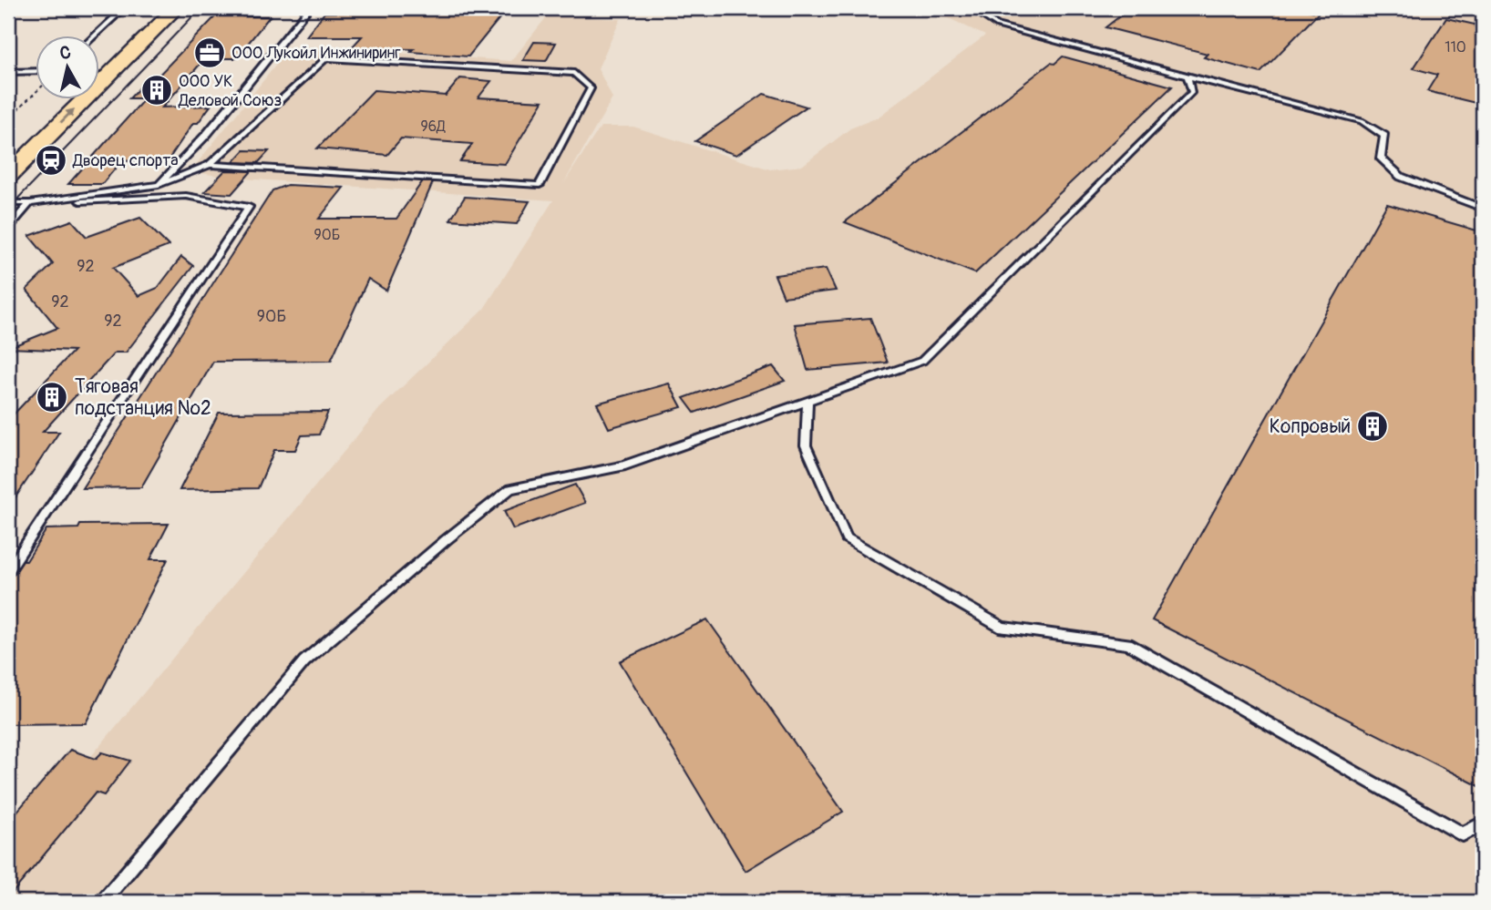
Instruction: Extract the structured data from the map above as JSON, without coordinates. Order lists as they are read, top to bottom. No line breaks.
{"places":{"office":["ООО Лукойл Инжиниринг"],"building":["ООО УК Деловой Союз","Тяговая подстанция №2","Копровый"],"station":["Дворец спорта"]},"house_numbers":["110","96Д","90Б","92","92","90Б","92"],"north":"top"}
